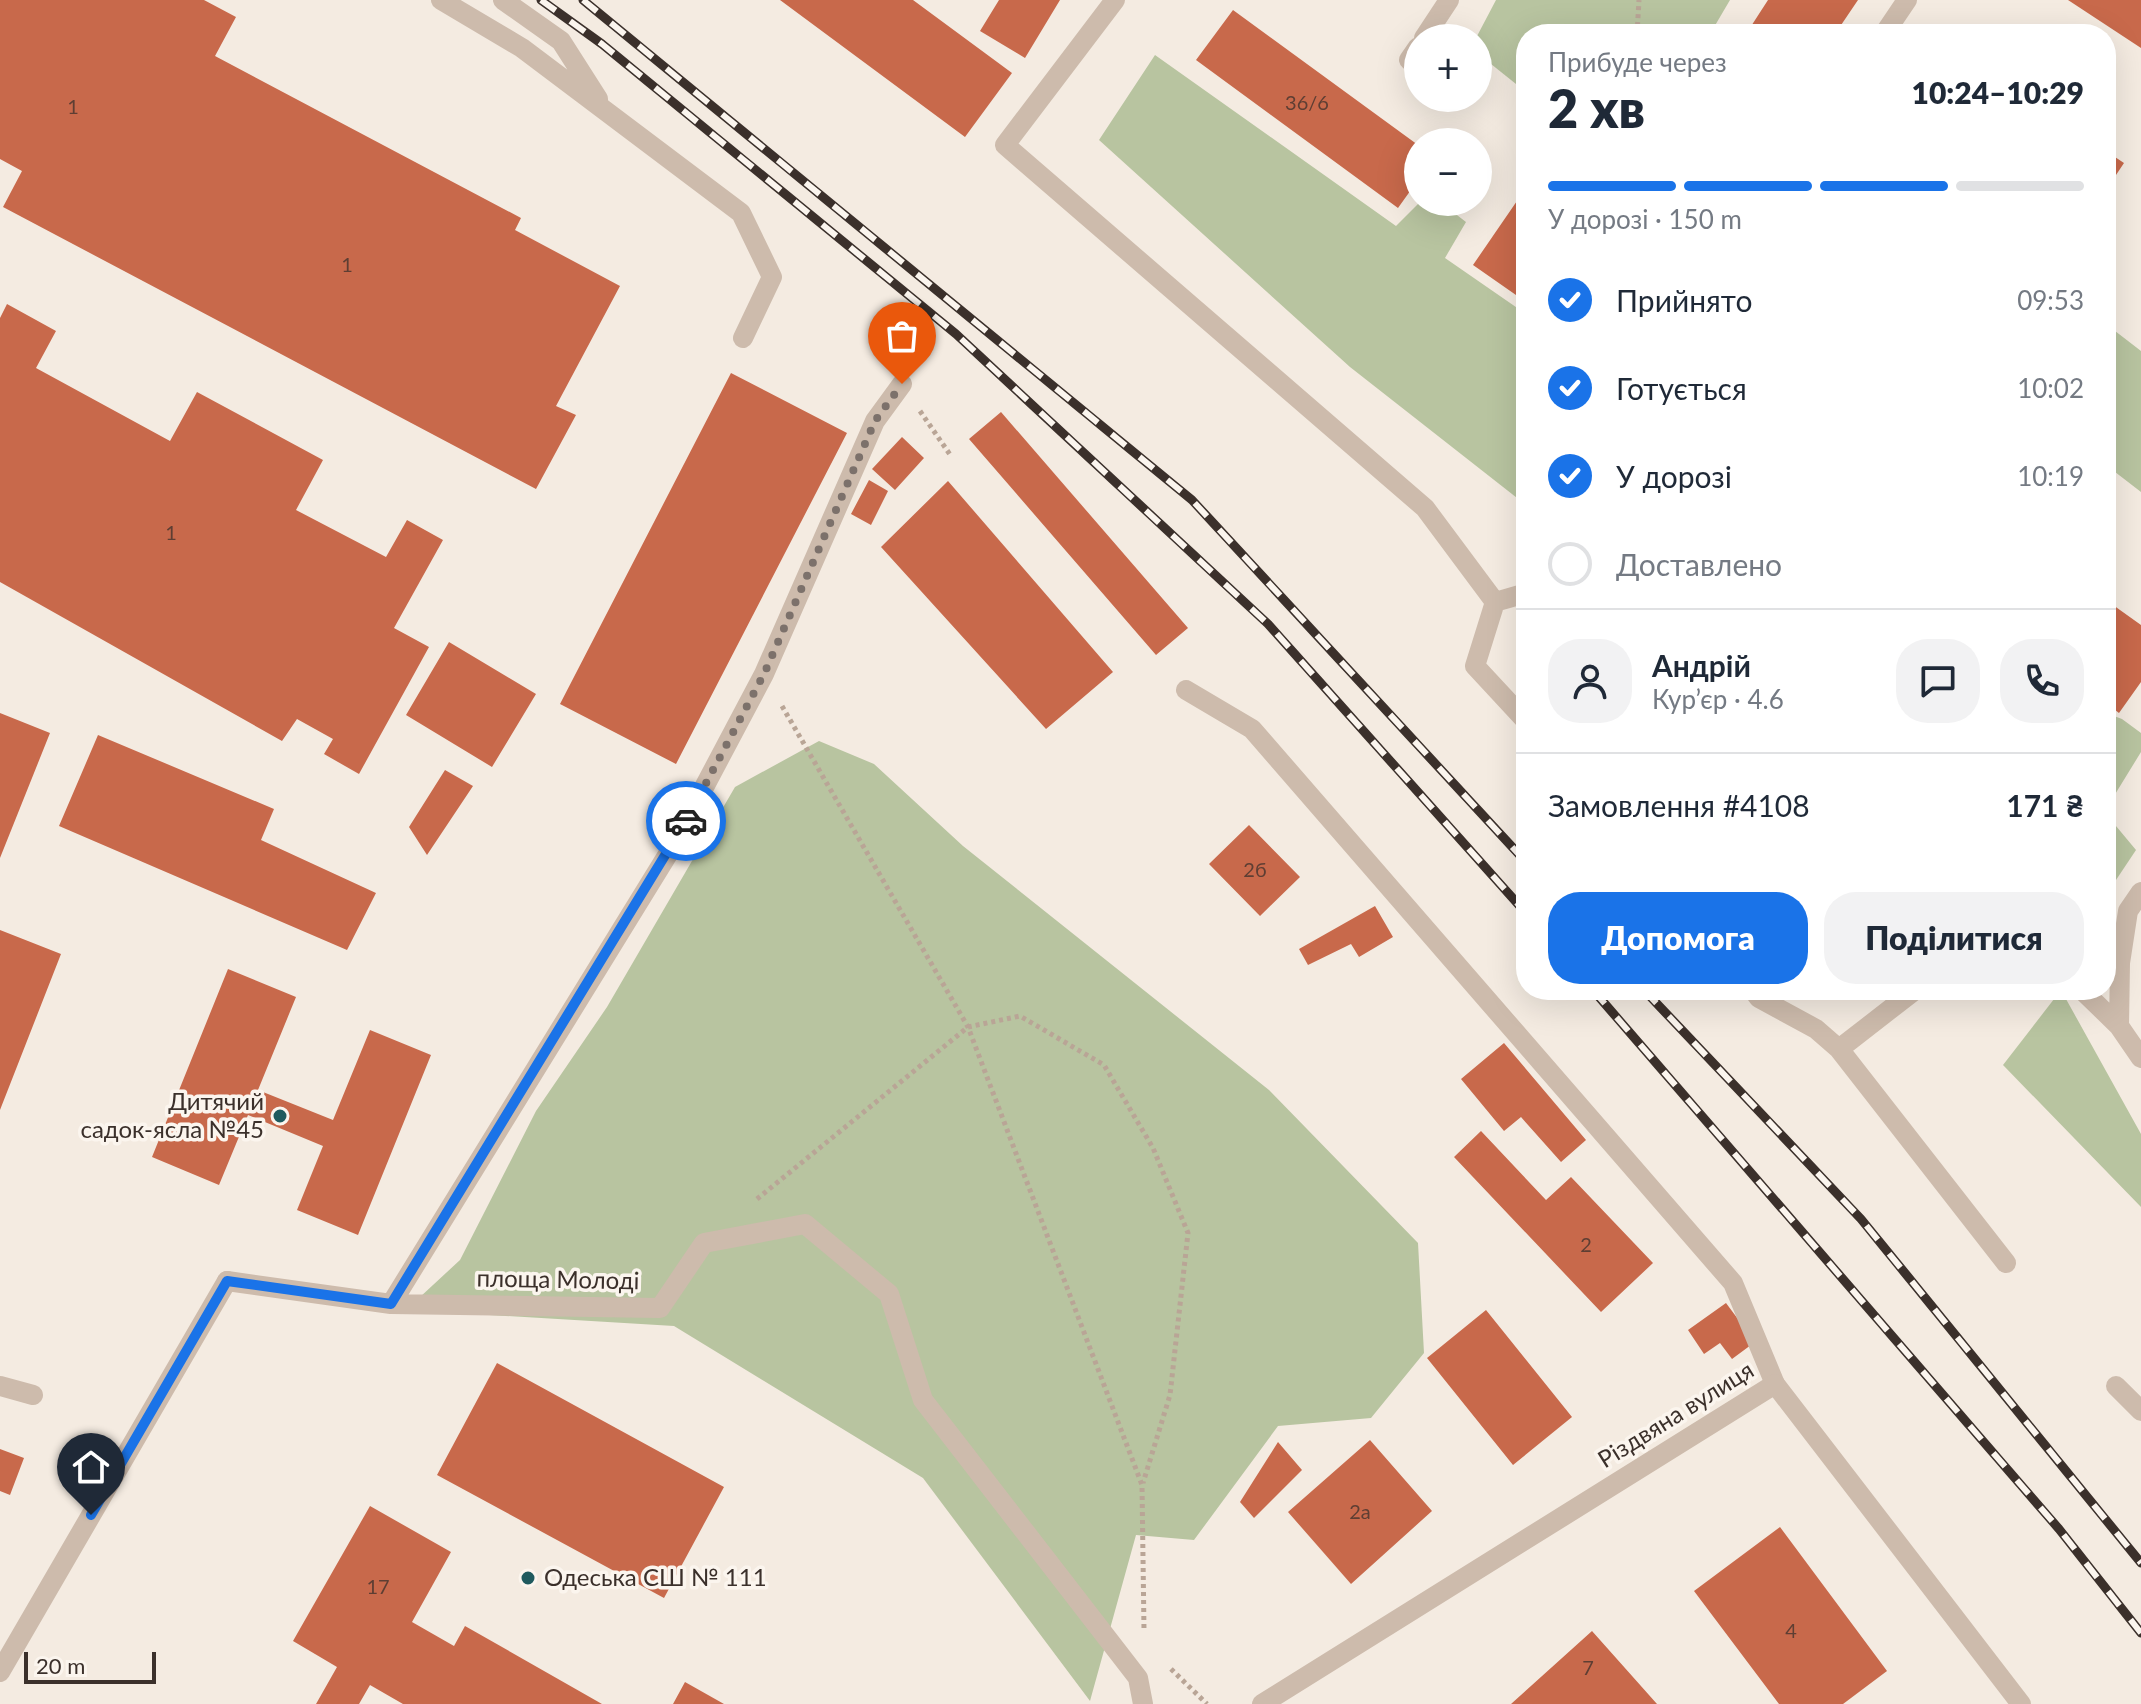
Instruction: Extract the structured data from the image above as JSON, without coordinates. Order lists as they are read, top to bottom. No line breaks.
{"streets":{"street":["площа Молоді","Різдвяна вулиця"]},"places":["Дитячий садок-ясла №45","Одеська СШ № 111"],"house_numbers":["36/6","1","1","1","2б","2","2а","17","4","7"],"scale_bar":"20 m","page":{"map_buttons":["+","−"],"heading":["2 хв","Прибуде через","10:24–10:29"],"panel":["Андрій","Кур’єр · 4.6","Замовлення #4108","171 ₴"],"bar":"У дорозі · 150 m","list":[["Прийнято","09:53"],["Готується","10:02"],["У дорозі","10:19"],"Доставлено"],"buttons":["Допомога","Поділитися"],"scale":"20 m"}}
